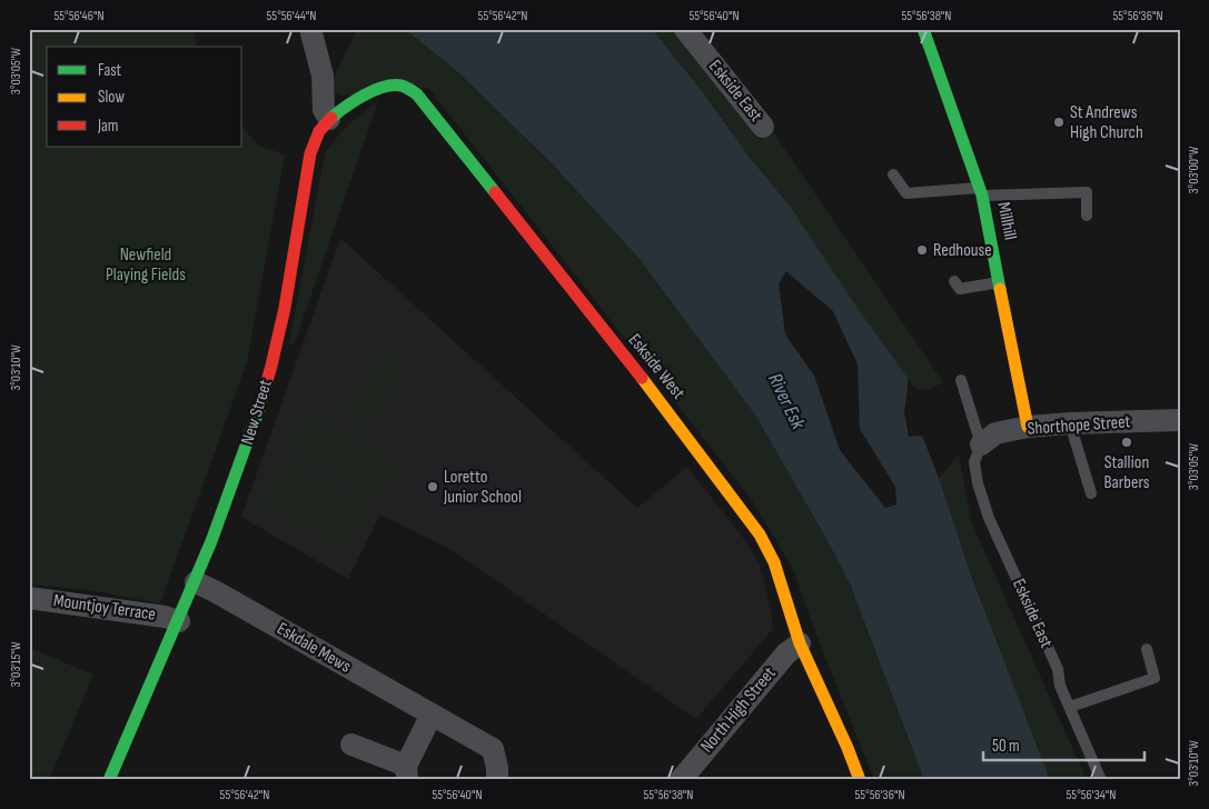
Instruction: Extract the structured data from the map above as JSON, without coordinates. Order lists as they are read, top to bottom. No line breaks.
{"streets":{"street":["Eskside East","Millhill","Eskside West","New Street","Shorthope Street","Mountjoy Terrace","Eskdale Mews","North High Street"]},"crossings":[["Eskside East","Shorthope Street"],["Millhill","Shorthope Street"],["Eskside West","New Street"],["Eskside West","North High Street"],["New Street","Mountjoy Terrace"],["New Street","Eskdale Mews"]],"water":["River Esk"],"parks":["Newfield Playing Fields"],"places":["St Andrews High Church","Redhouse","Stallion Barbers","Loretto Junior School"],"legend":["Fast","Slow","Jam"],"scale_bar":"50 m","coordinates":["55°56'46\"N","55°56'44\"N","55°56'42\"N","55°56'40\"N","55°56'38\"N","55°56'36\"N","3°03'05\"W","3°03'00\"W","3°03'10\"W","3°03'15\"W","55°56'34\"N"]}
